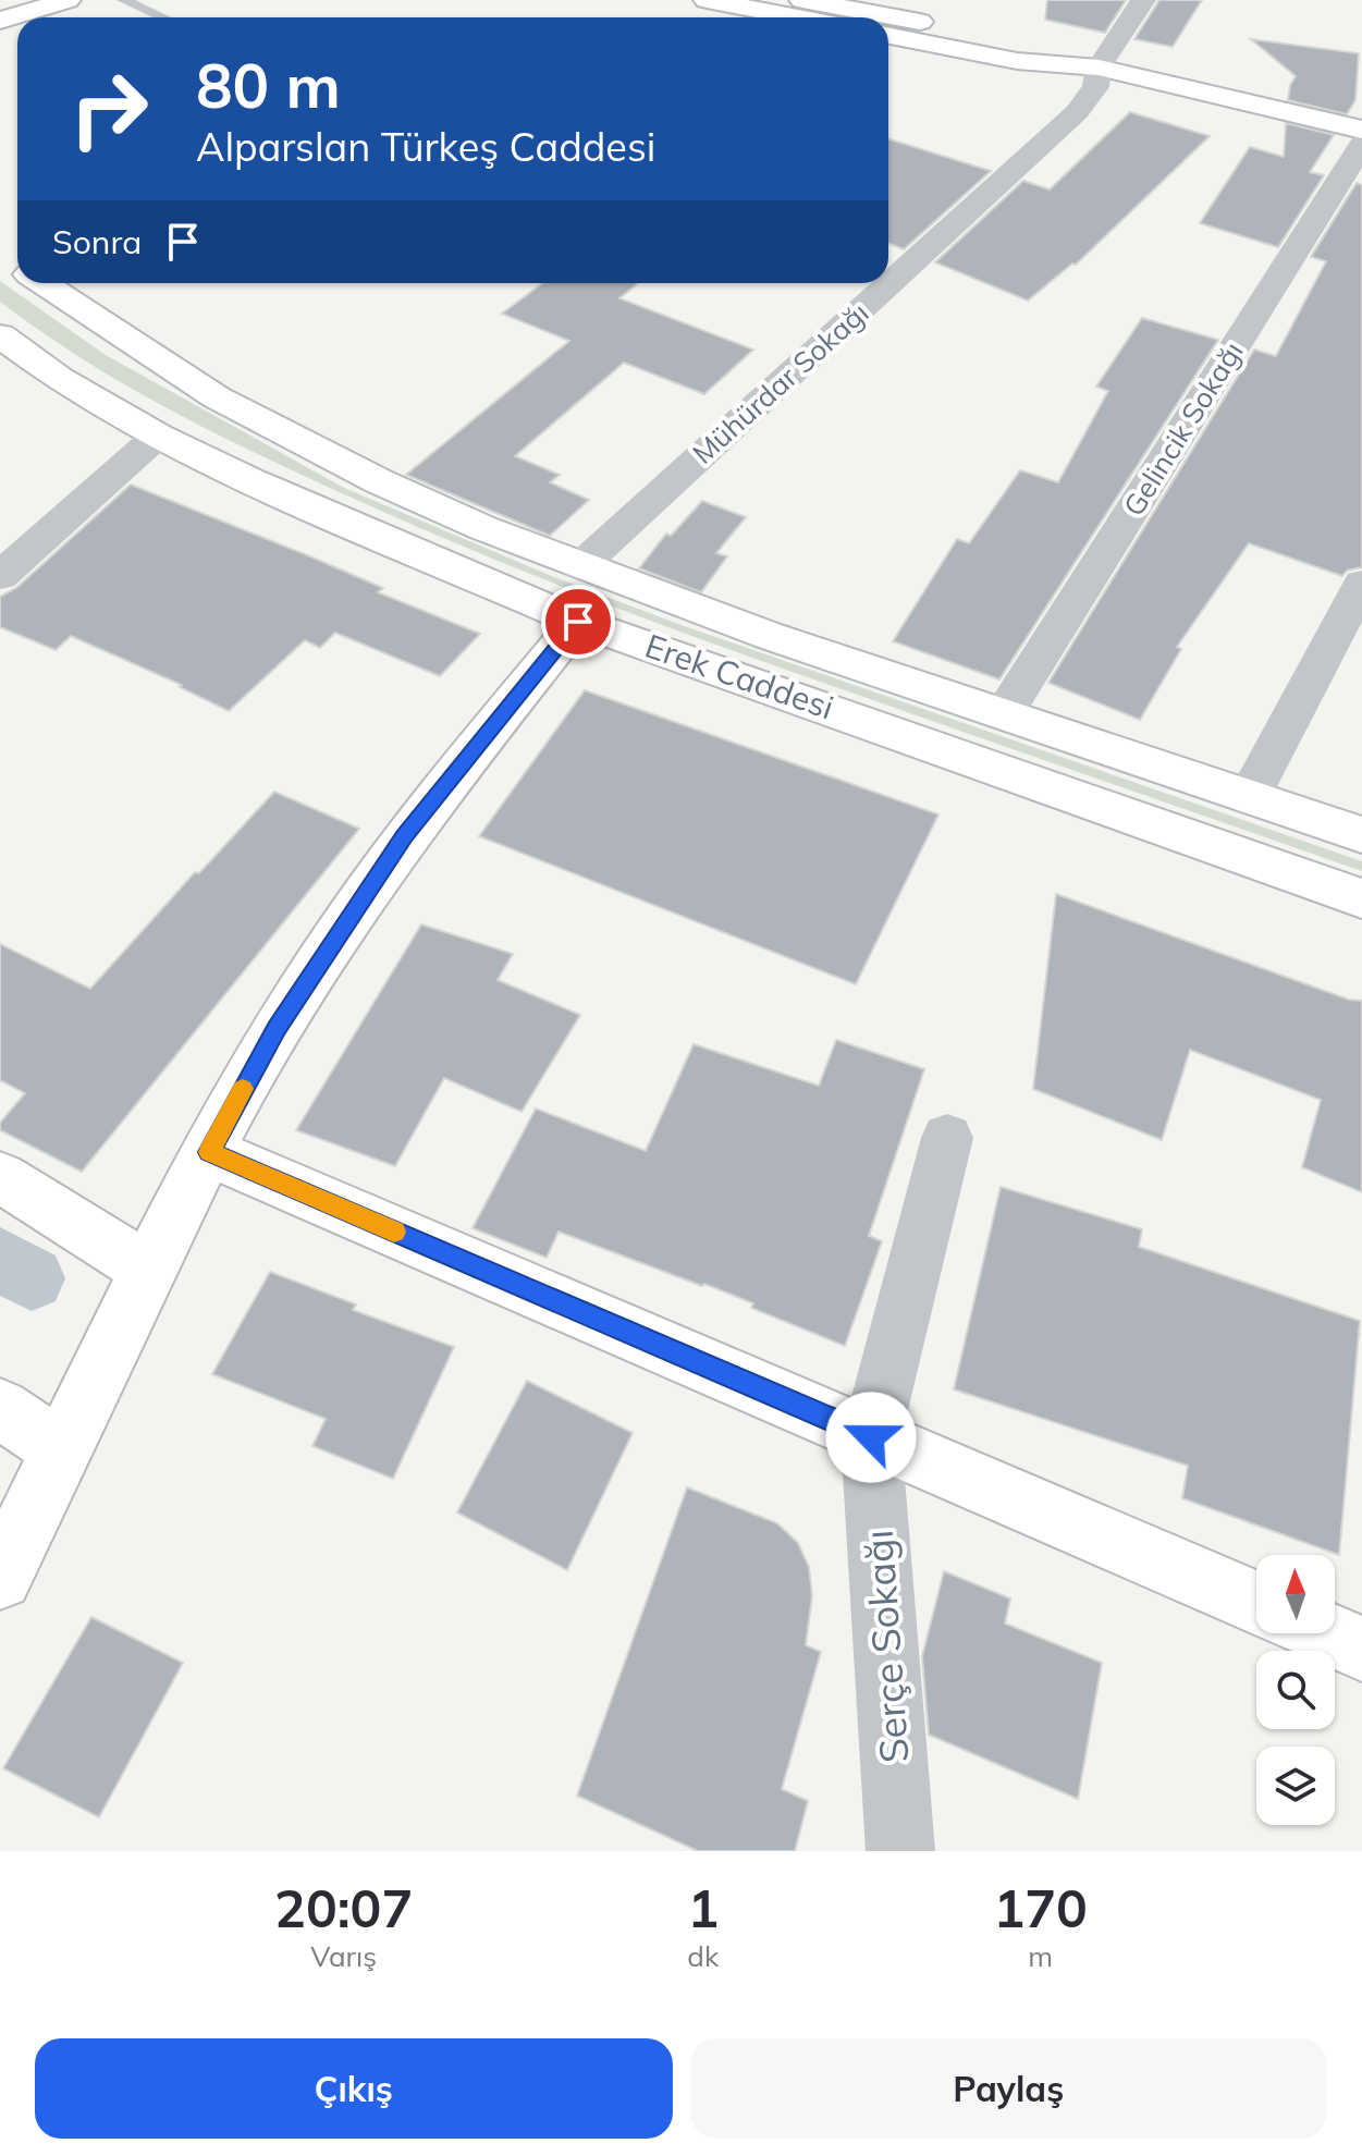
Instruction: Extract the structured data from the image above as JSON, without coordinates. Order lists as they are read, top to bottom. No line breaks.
{"streets":{"street":["Mühürdar Sokağı","Gelincik Sokağı","Erek Caddesi","Serçe Sokağı"]},"crossings":[["Mühürdar Sokağı","Erek Caddesi"],["Gelincik Sokağı","Erek Caddesi"]],"north":"top","page":{"turn":["80 m","Alparslan Türkeş Caddesi"],"then":"Sonra","eta":["20:07","Varış","1","dk","170","m"],"buttons":["Çıkış","Paylaş"]}}
